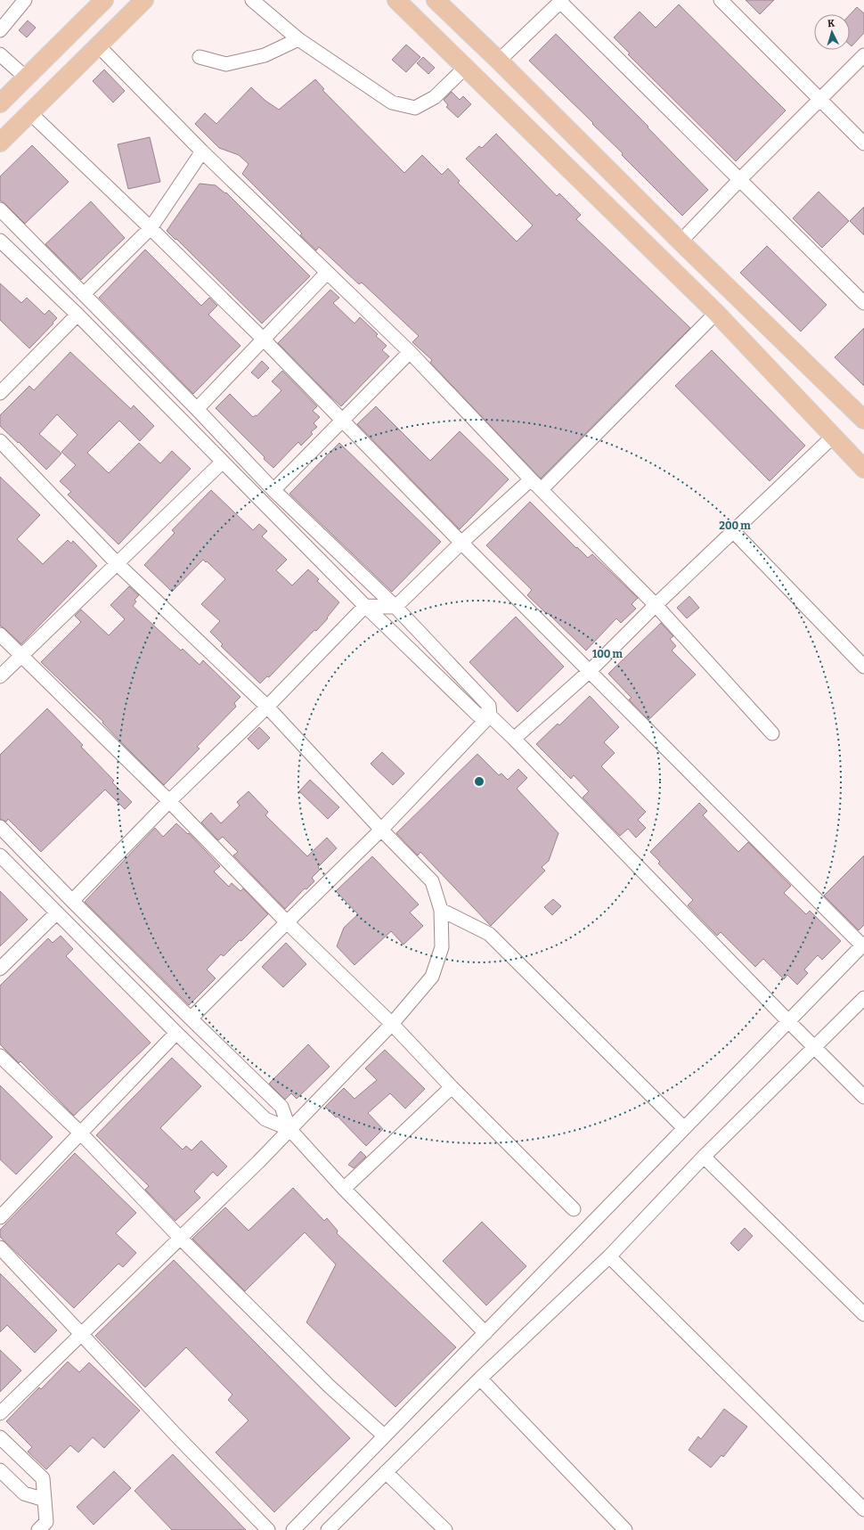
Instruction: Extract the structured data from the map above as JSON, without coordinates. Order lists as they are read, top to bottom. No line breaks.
{"north":"top","rings":["200 m","100 m"]}
